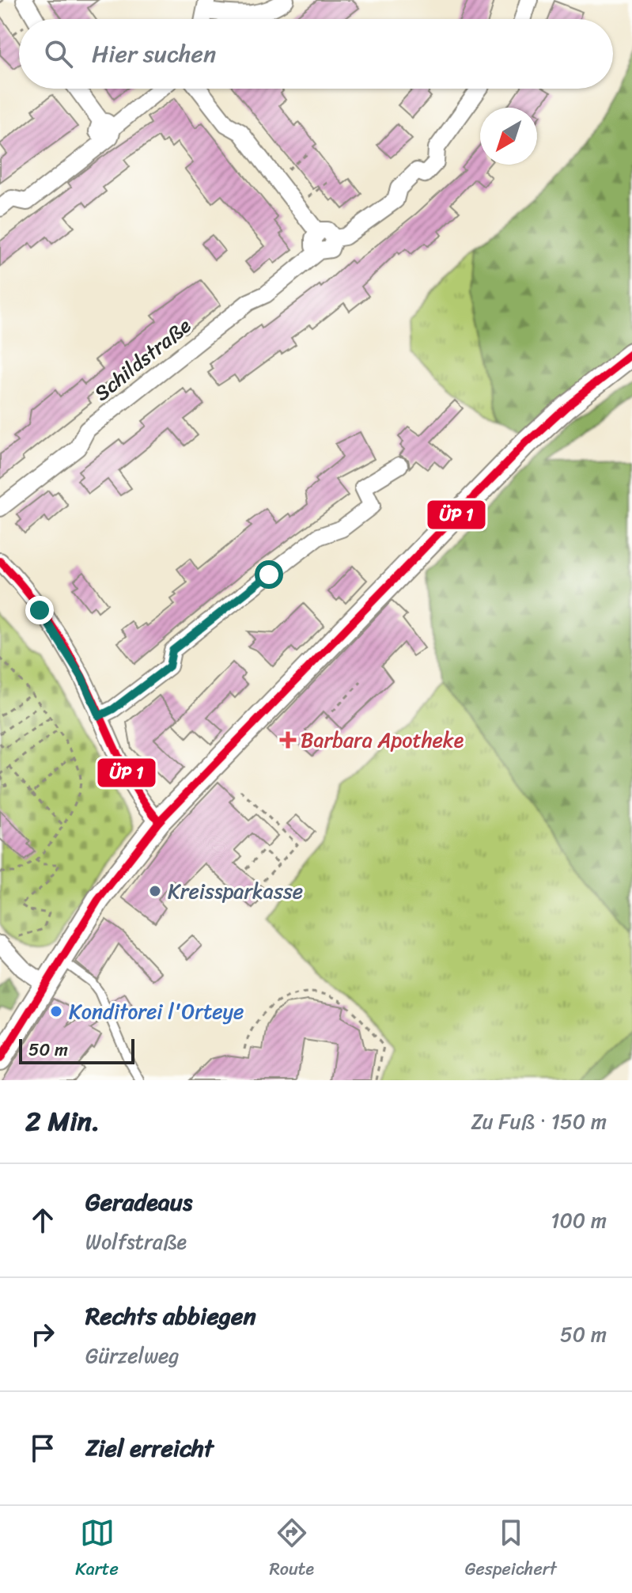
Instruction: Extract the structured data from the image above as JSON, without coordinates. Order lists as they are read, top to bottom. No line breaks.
{"streets":{"street":["Schildstraße"]},"places":{"health":["Barbara Apotheke"],"other":["Kreissparkasse","Konditorei l'Orteye"]},"scale_bar":"50 m","north":"bottom left","page":{"search":"Hier suchen","scale":"50 m","heading":["2 Min.","Zu Fuß · 150 m"],"list":[["Geradeaus","Wolfstraße","100 m"],["Rechts abbiegen","Gürzelweg","50 m"],"Ziel erreicht"],"nav":["Karte","Route","Gespeichert"]}}
